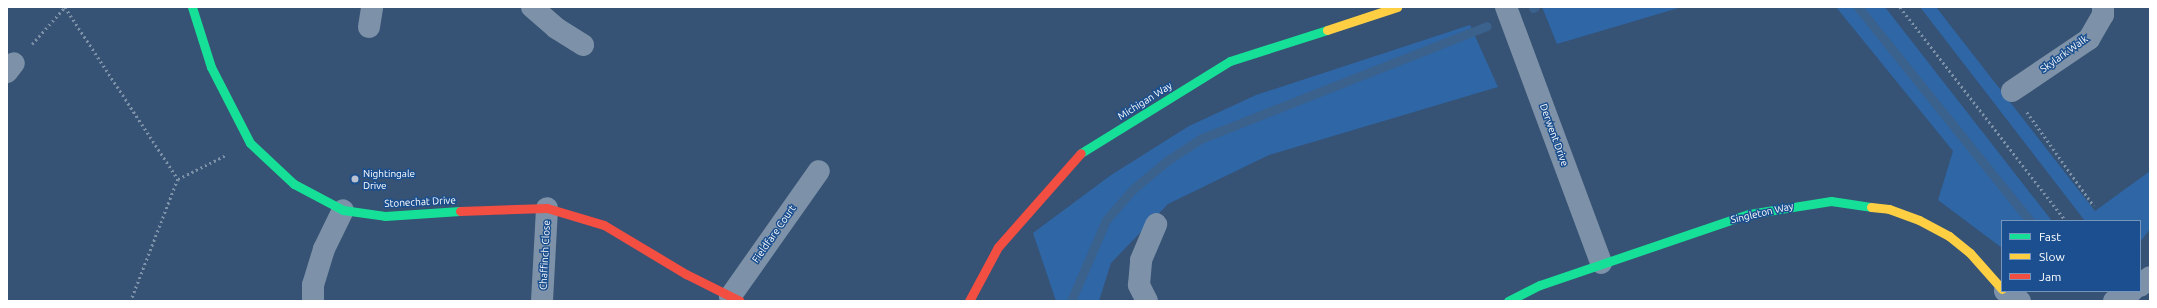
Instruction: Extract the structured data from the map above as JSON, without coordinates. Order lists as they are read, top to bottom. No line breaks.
{"streets":{"street":["Skylark Walk","Michigan Way","Derwent Drive","Stonechat Drive","Singleton Way","Fieldfare Court","Chaffinch Close"]},"crossings":[["Derwent Drive","Singleton Way"],["Stonechat Drive","Fieldfare Court"],["Stonechat Drive","Chaffinch Close"]],"places":["Nightingale Drive"],"legend":["Fast","Slow","Jam"]}
